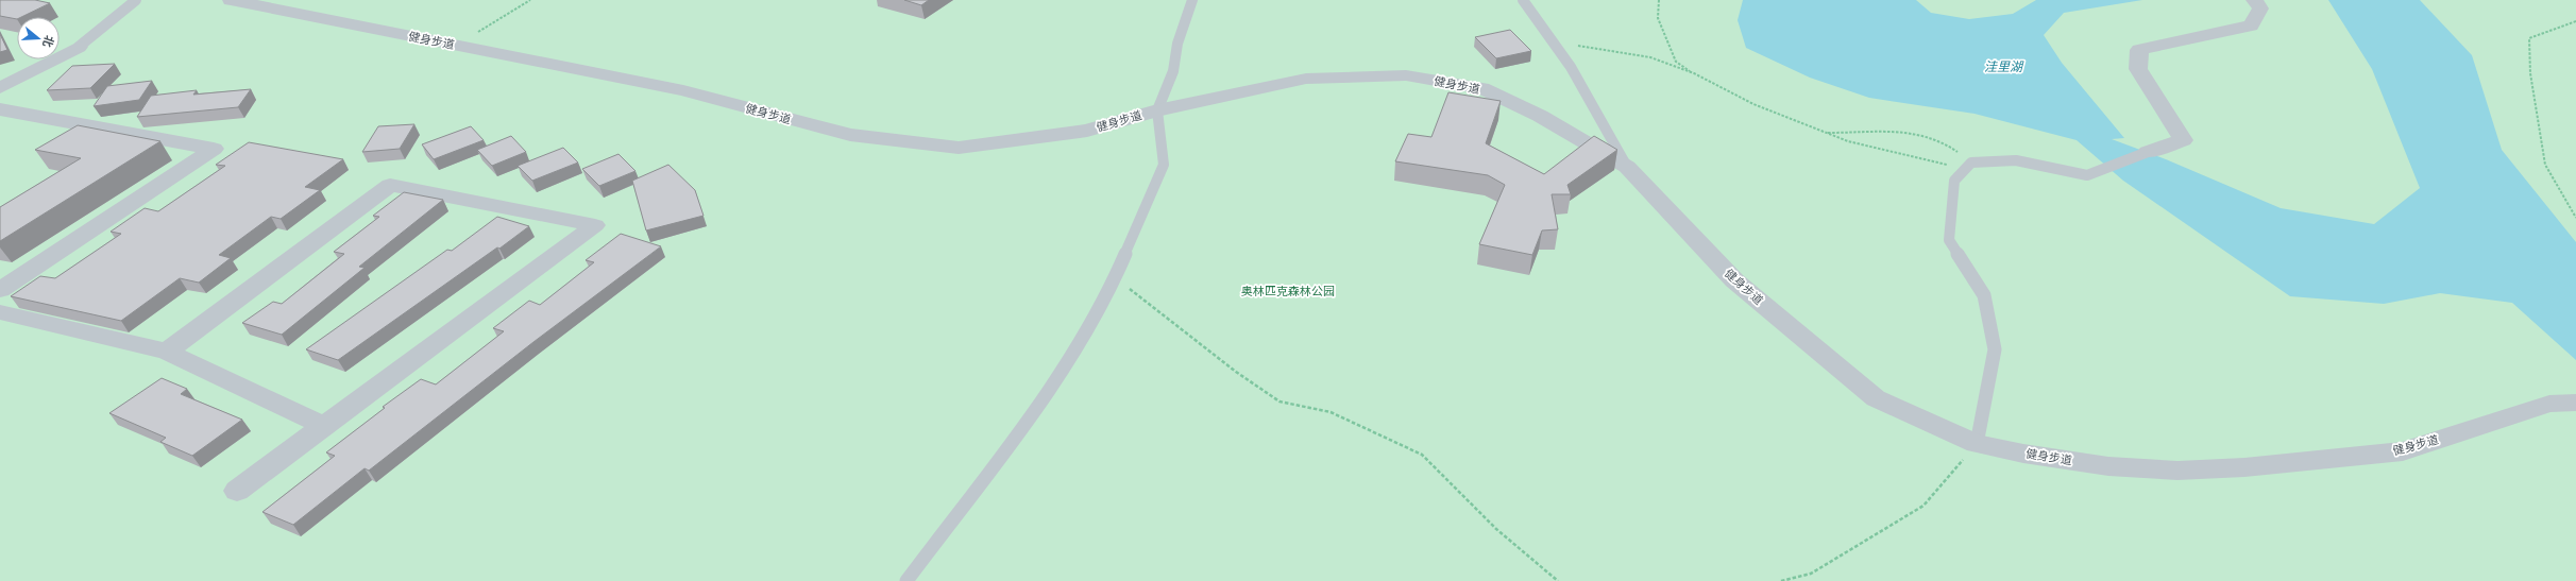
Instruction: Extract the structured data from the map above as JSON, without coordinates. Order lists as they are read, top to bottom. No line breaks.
{"streets":{"street":["健身步道"]},"water":["洼里湖"],"parks":["奥林匹克森林公园"],"north":"right"}
